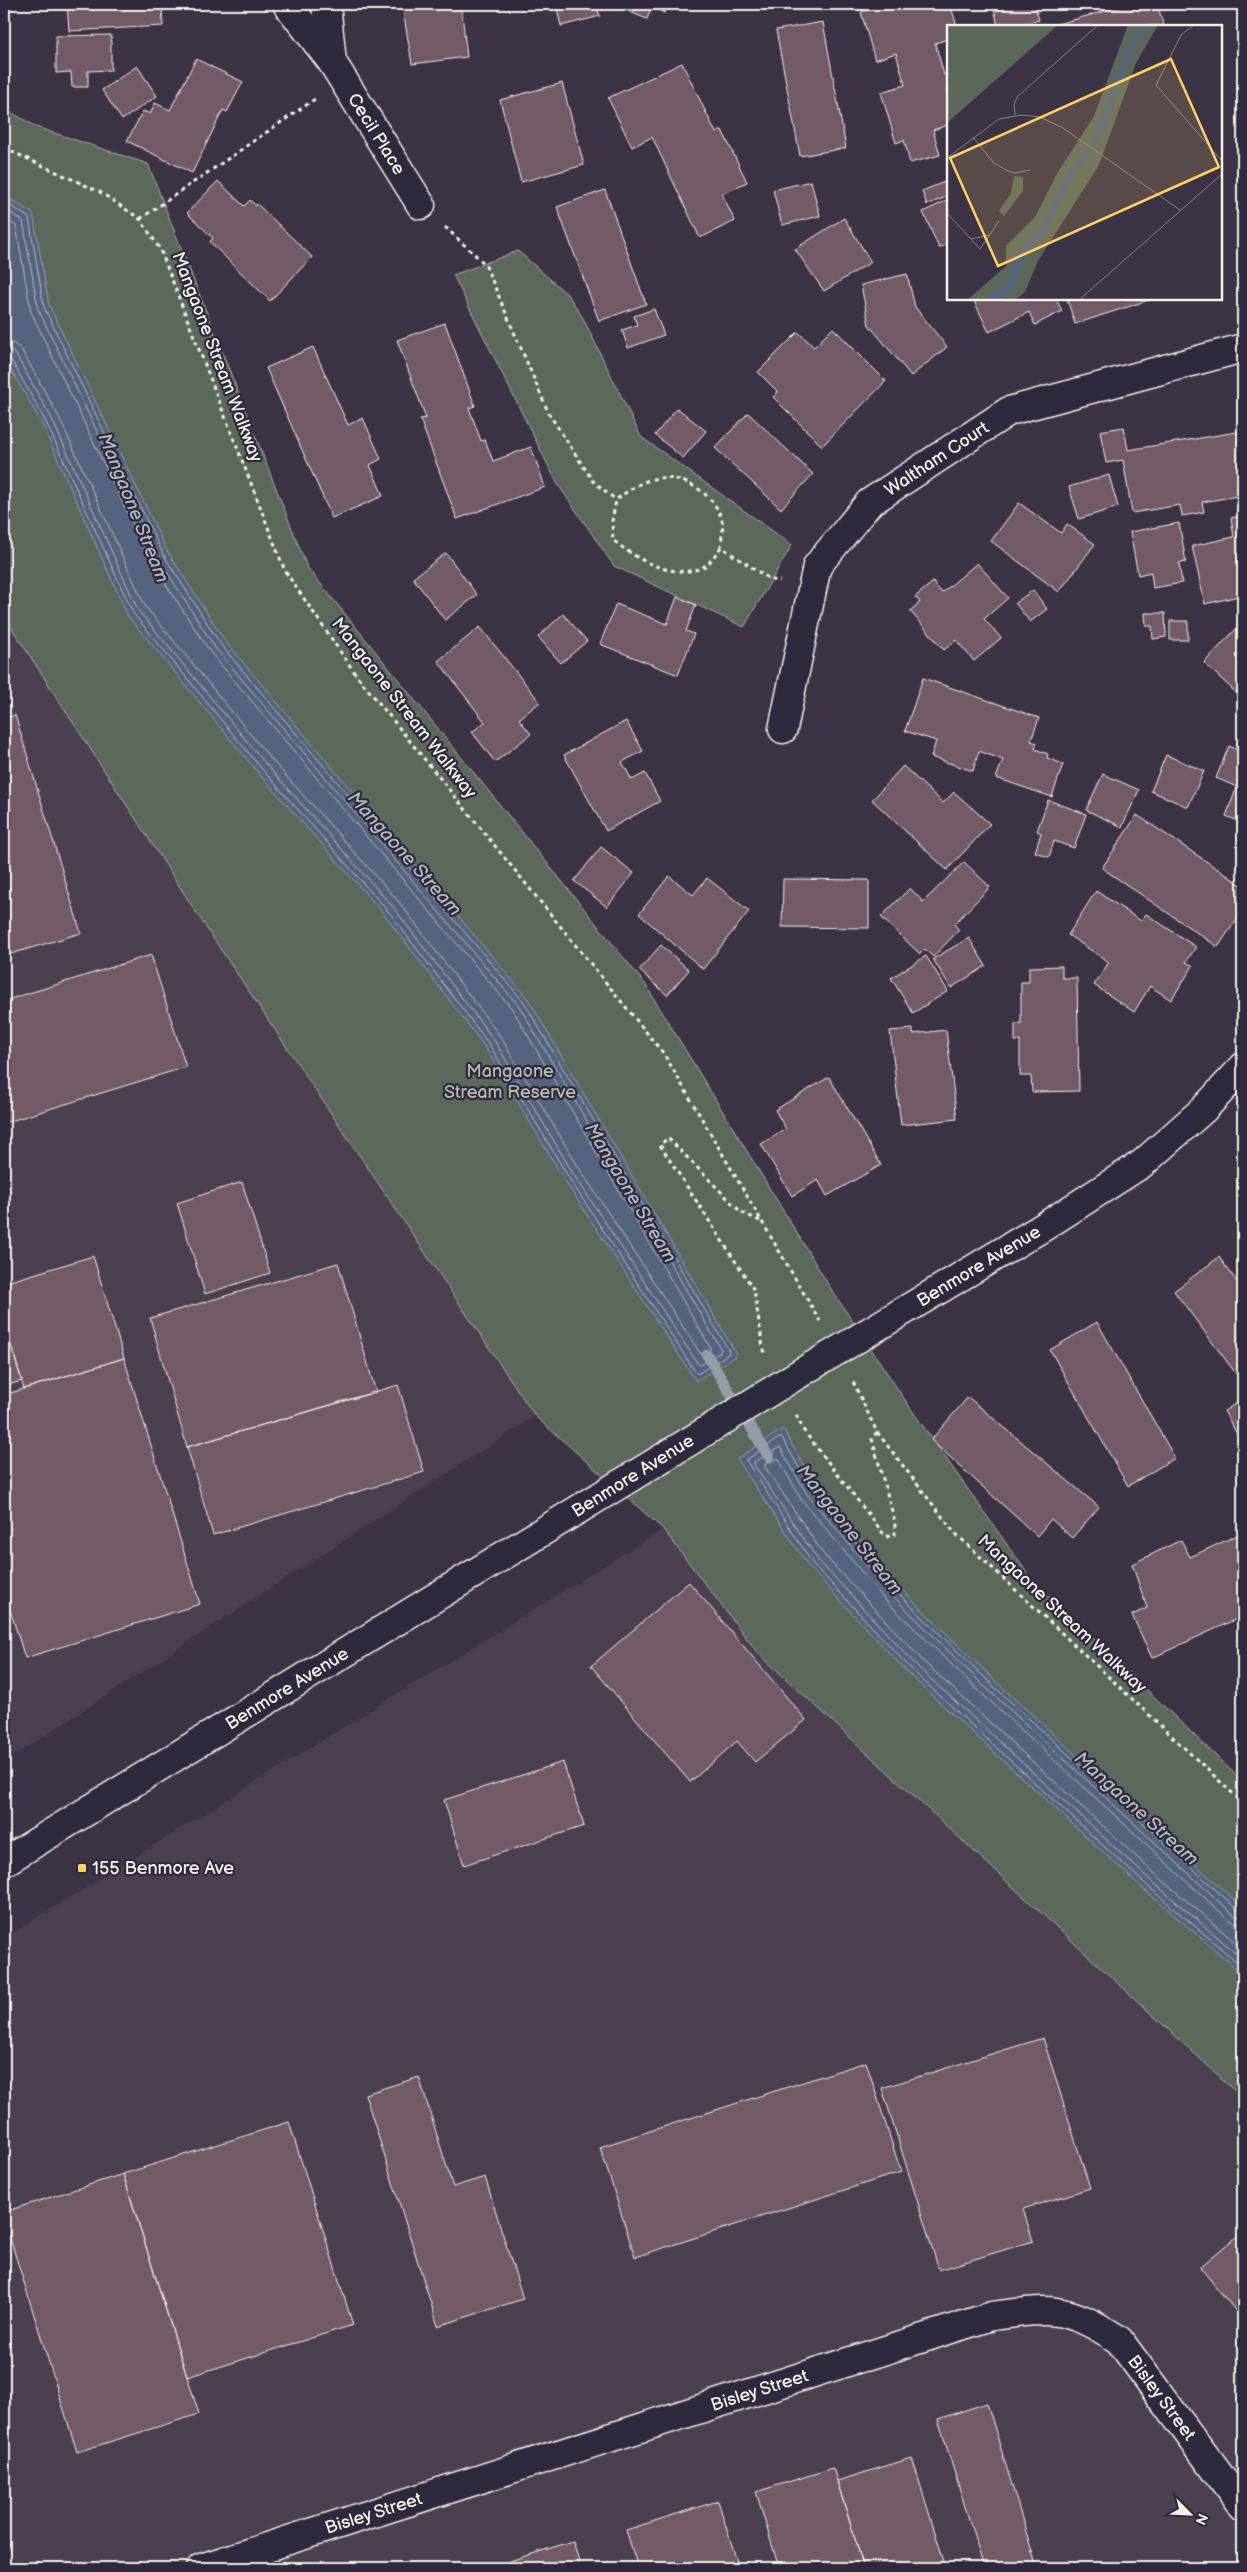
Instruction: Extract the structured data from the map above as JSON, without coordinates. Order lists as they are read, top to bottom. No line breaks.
{"streets":{"street":["Cecil Place","Waltham Court","Benmore Avenue","Bisley Street"],"path":["Mangaone Stream Walkway"]},"crossings":[["Mangaone Stream Walkway","Benmore Avenue"]],"water":["Mangaone Stream"],"parks":["Mangaone Stream Reserve"],"places":{"transit":["155 Benmore Ave"]},"north":"bottom right"}
